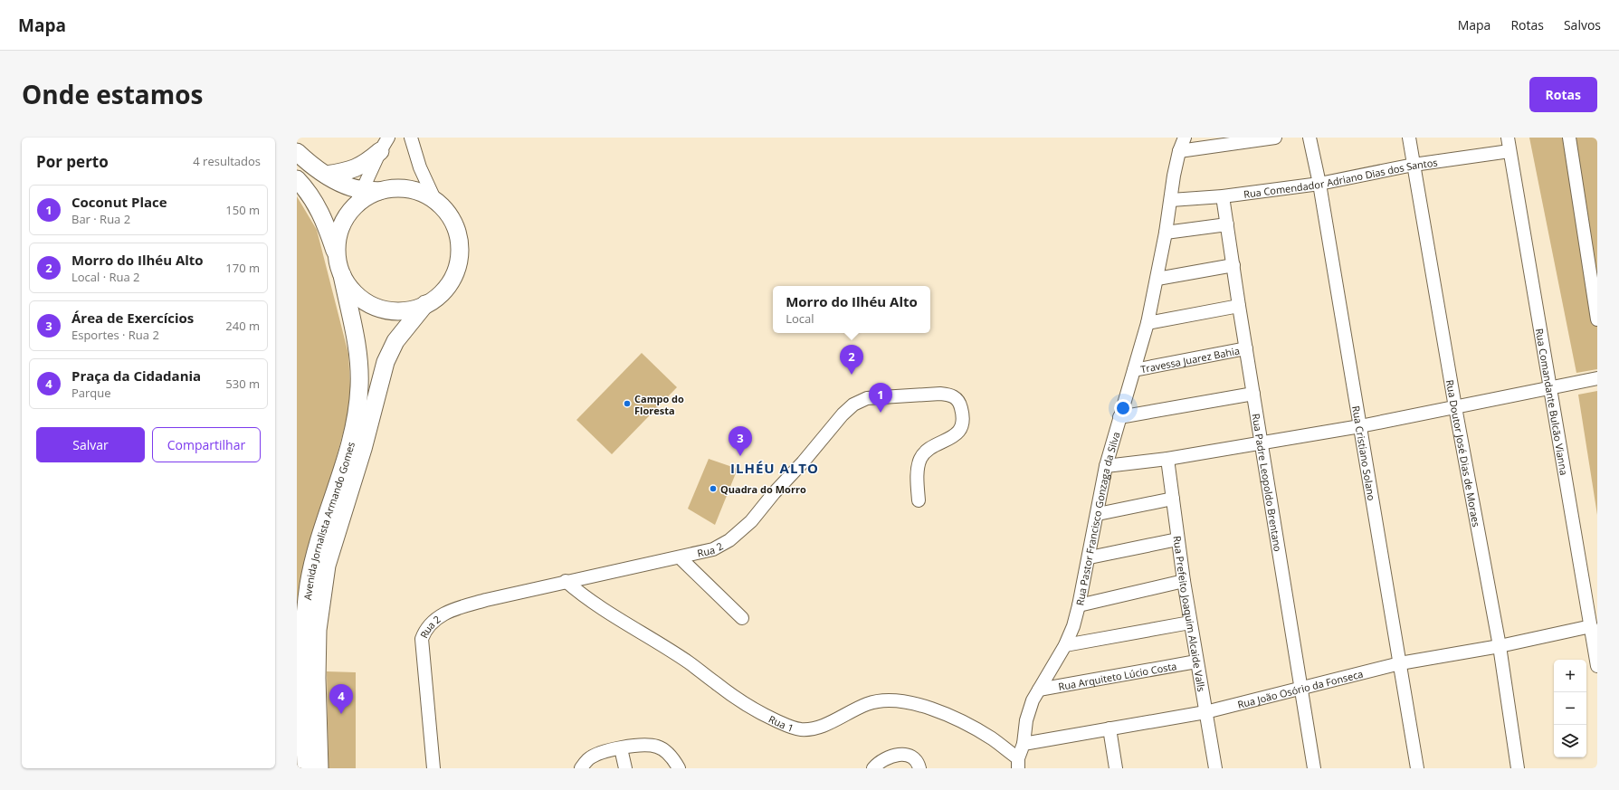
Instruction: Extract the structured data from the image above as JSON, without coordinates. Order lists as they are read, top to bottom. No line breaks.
{"streets":{"main road":["Avenida Jornalista Armando Gomes"],"street":["Rua Comendador Adriano Dias dos Santos","Travessa Juarez Bahia","Rua Comandante Bulcão Vianna","Rua Cristiano Solano","Rua Doutor José Dias de Moraes","Rua Padre Leopoldo Brentano","Rua Pastor Francisco Gonzaga da Silva","Rua 2","Rua Prefeito Joaquim Alcaide Valls","Rua Arquiteto Lúcio Costa","Rua João Osório da Fonseca","Rua 1"]},"crossings":[["Rua Comendador Adriano Dias dos Santos","Rua Comandante Bulcão Vianna"],["Rua Comendador Adriano Dias dos Santos","Rua Cristiano Solano"],["Rua Comendador Adriano Dias dos Santos","Rua Doutor José Dias de Moraes"],["Rua Comendador Adriano Dias dos Santos","Rua Padre Leopoldo Brentano"],["Rua Comendador Adriano Dias dos Santos","Rua Pastor Francisco Gonzaga da Silva"],["Travessa Juarez Bahia","Rua Padre Leopoldo Brentano"],["Travessa Juarez Bahia","Rua Pastor Francisco Gonzaga da Silva"],["Rua Comandante Bulcão Vianna","Rua João Osório da Fonseca"],["Rua Cristiano Solano","Rua João Osório da Fonseca"],["Rua Doutor José Dias de Moraes","Rua João Osório da Fonseca"],["Rua Padre Leopoldo Brentano","Rua João Osório da Fonseca"],["Rua Pastor Francisco Gonzaga da Silva","Rua Arquiteto Lúcio Costa"],["Rua Pastor Francisco Gonzaga da Silva","Rua João Osório da Fonseca"],["Rua 2","Rua 1"],["Rua Prefeito Joaquim Alcaide Valls","Rua Arquiteto Lúcio Costa"],["Rua Prefeito Joaquim Alcaide Valls","Rua João Osório da Fonseca"]],"districts":["ILHÉU ALTO"],"places":["Campo do Floresta","Quadra do Morro"],"page":{"header":"Mapa","nav":["Mapa","Rotas","Salvos"],"title":"Onde estamos","buttons":["Rotas",["Salvar","Compartilhar"]],"heading":["Por perto","4 resultados"],"list":[{"mark":"1","name":"Coconut Place","note":"Bar · Rua 2","value":"150 m"},{"mark":"2","name":"Morro do Ilhéu Alto","note":"Local · Rua 2","value":"170 m"},{"mark":"3","name":"Área de Exercícios","note":"Esportes · Rua 2","value":"240 m"},{"mark":"4","name":"Praça da Cidadania","note":"Parque","value":"530 m"}],"popup":["Morro do Ilhéu Alto","Local"],"pins":["2","1","3","4"],"map_buttons":["+","−"]}}
